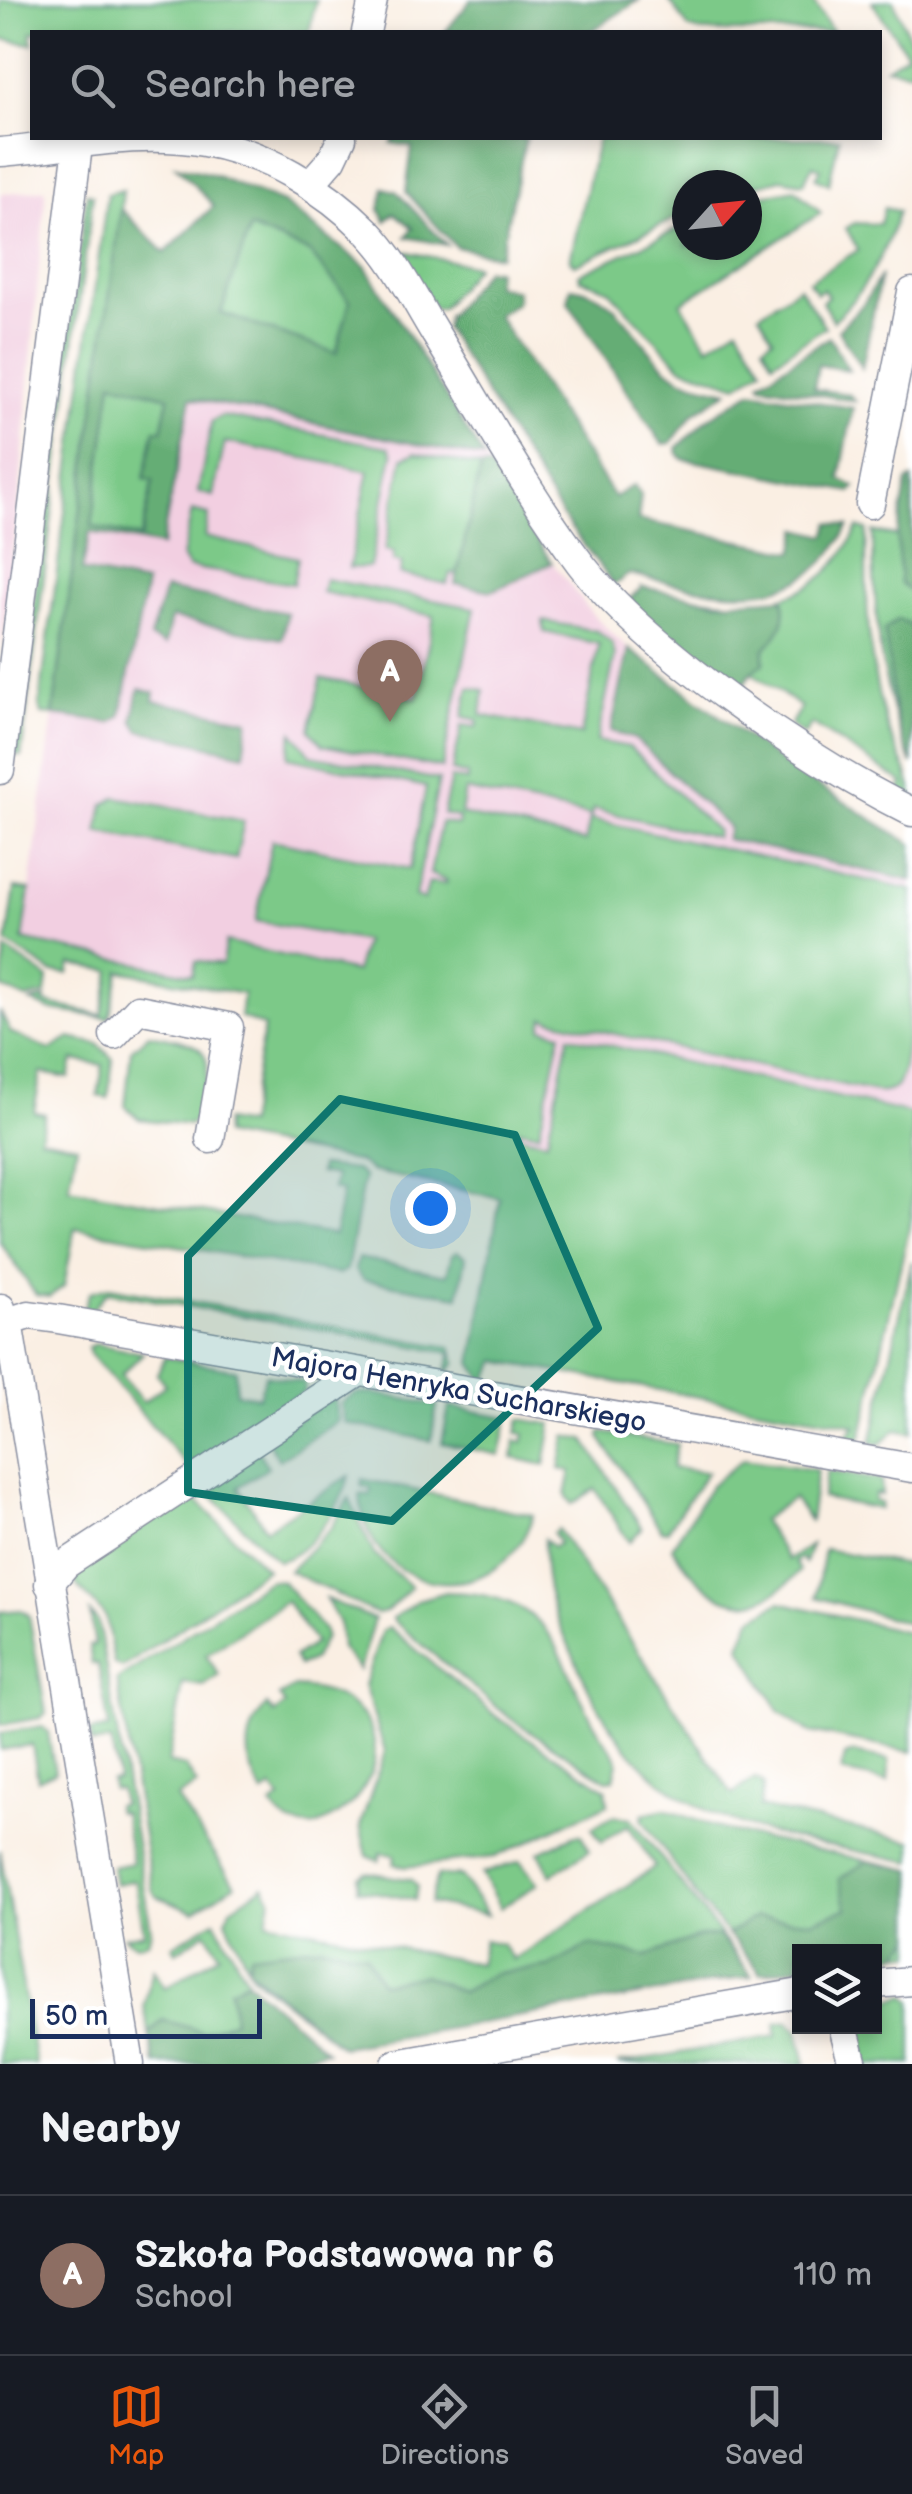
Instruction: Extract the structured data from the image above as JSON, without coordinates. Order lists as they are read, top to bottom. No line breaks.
{"streets":{"street":["Majora Henryka Sucharskiego"]},"scale_bar":"50 m","north":"top right","page":{"search":"Search here","pins":"A","scale":"50 m","heading":"Nearby","list":[{"mark":"A","name":"Szkoła Podstawowa nr 6","note":"School","value":"110 m"}],"nav":["Map","Directions","Saved"]}}
